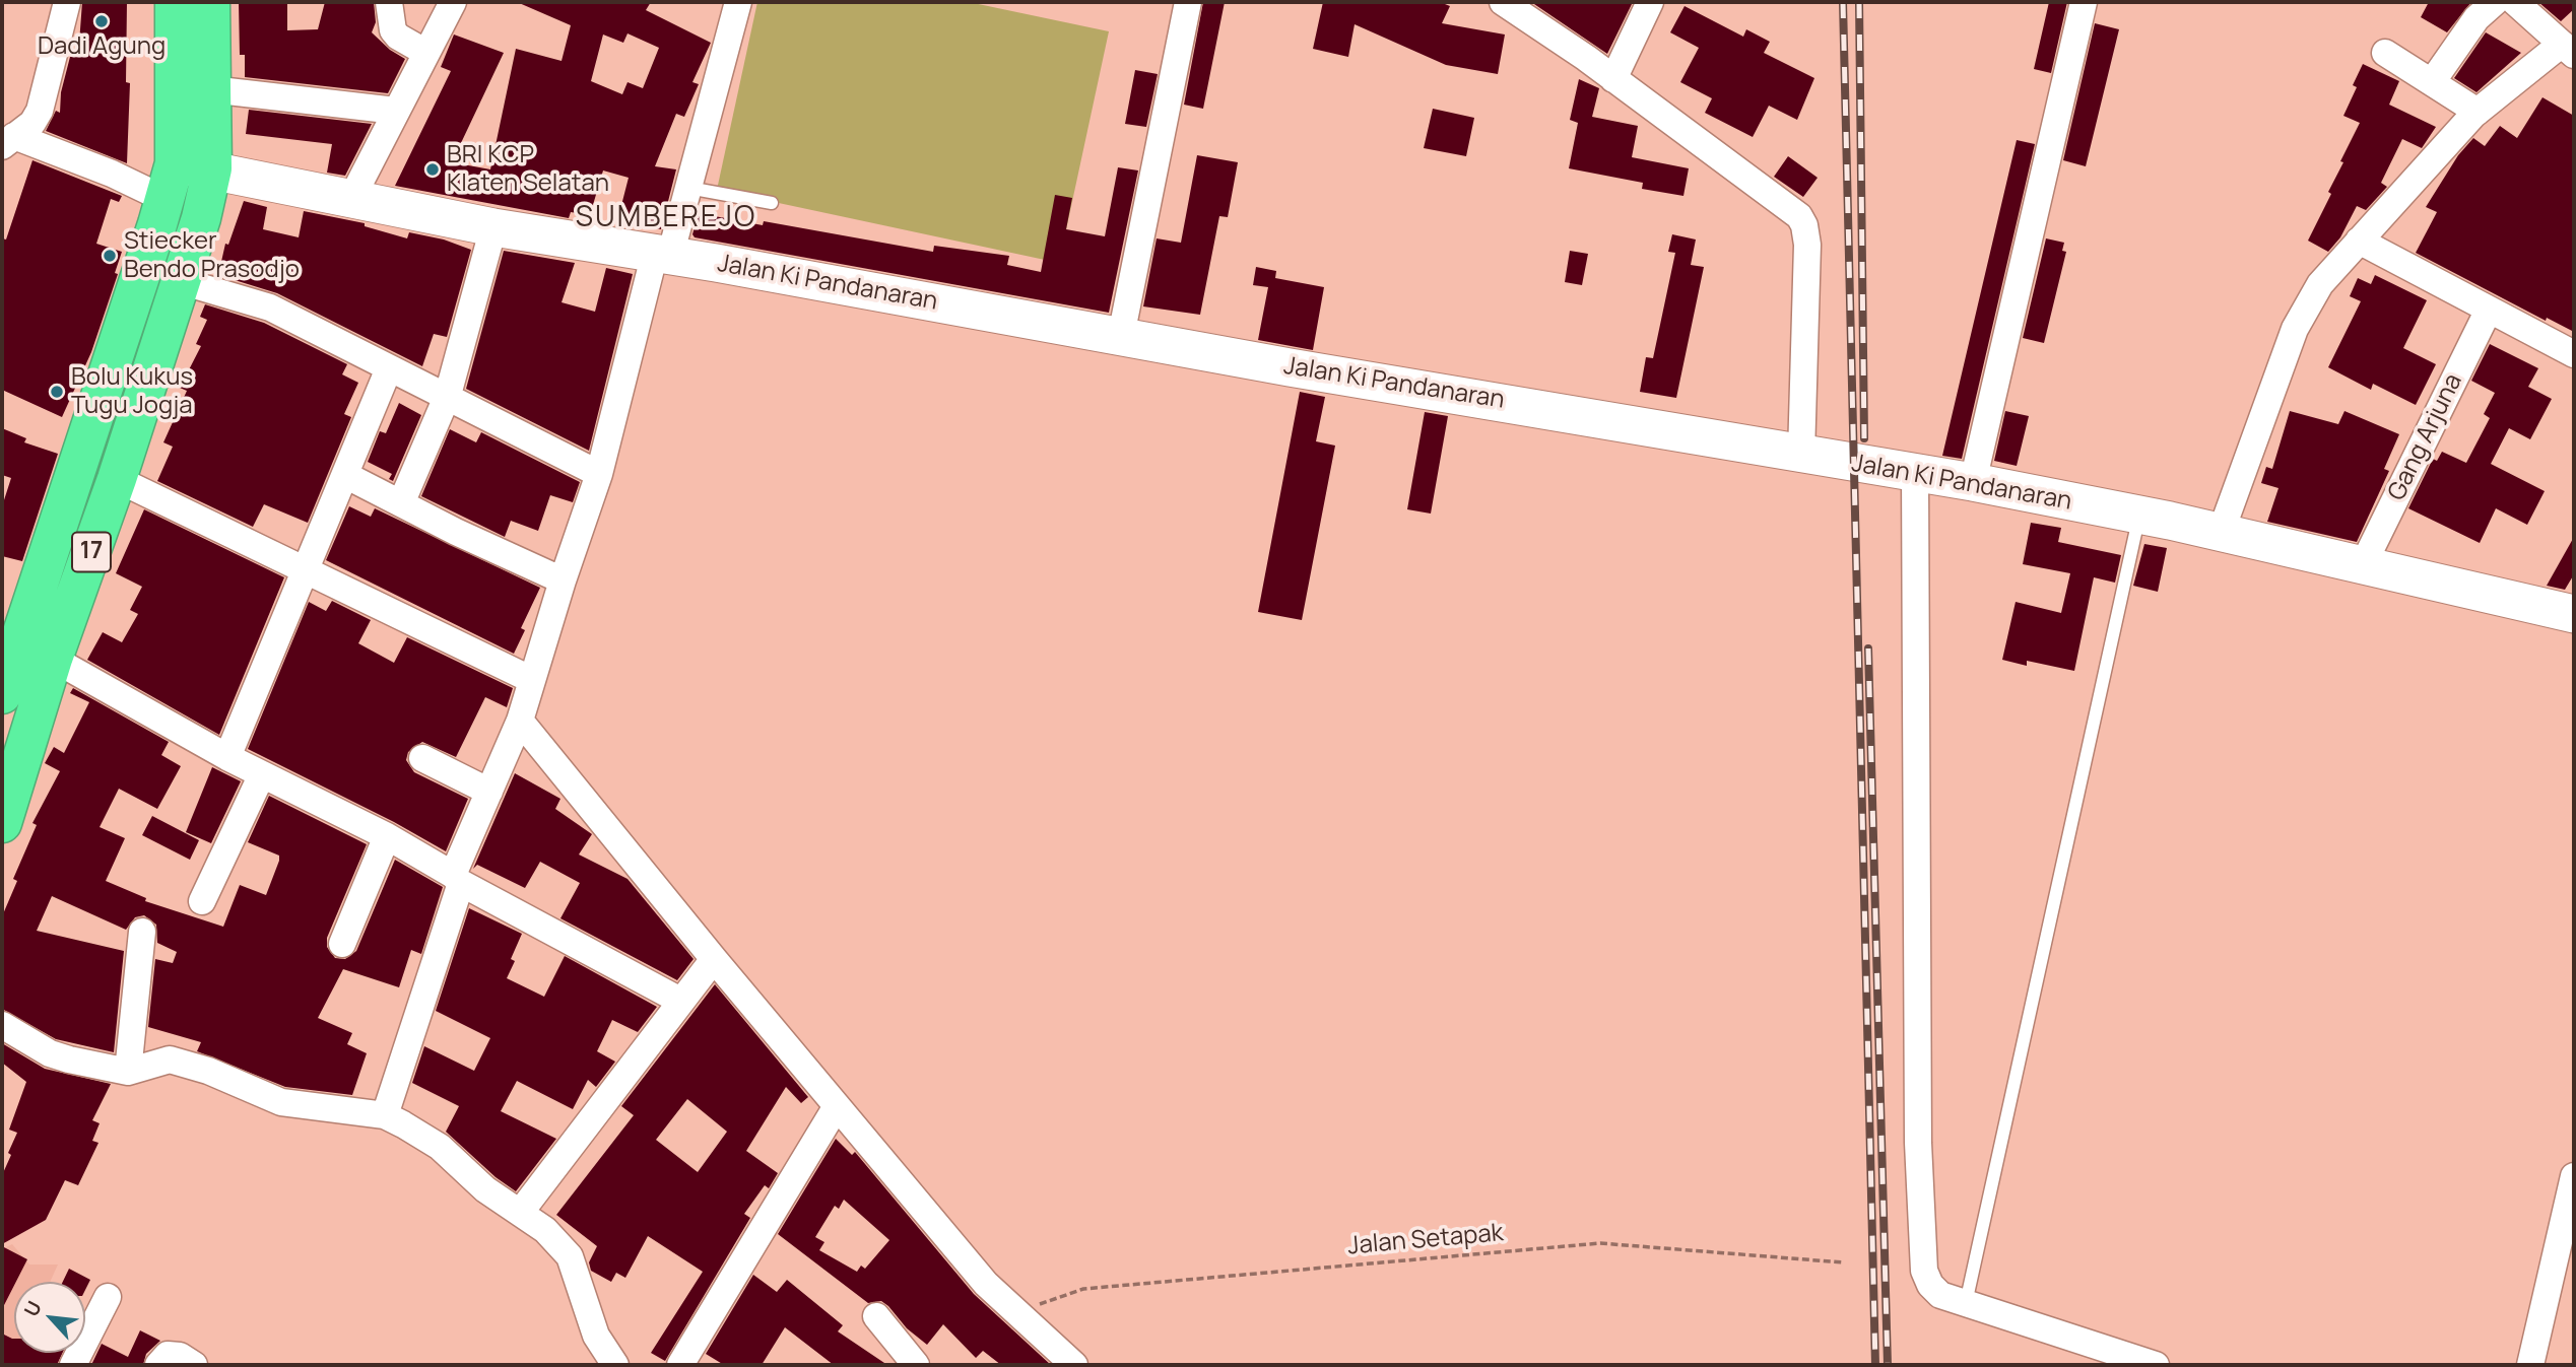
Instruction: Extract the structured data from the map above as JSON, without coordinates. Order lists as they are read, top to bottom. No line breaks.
{"streets":{"highway":["17"],"main road":["Jalan Ki Pandanaran"],"street":["Gang Arjuna"],"path":["Jalan Setapak"]},"crossings":[["Jalan Ki Pandanaran","Gang Arjuna"],["Jalan Ki Pandanaran","17"]],"districts":["SUMBEREJO"],"places":["Dadi Agung","BRI KCP Klaten Selatan","Stiecker Bendo Prasodjo","Bolu Kukus Tugu Jogja"],"north":"top left"}
